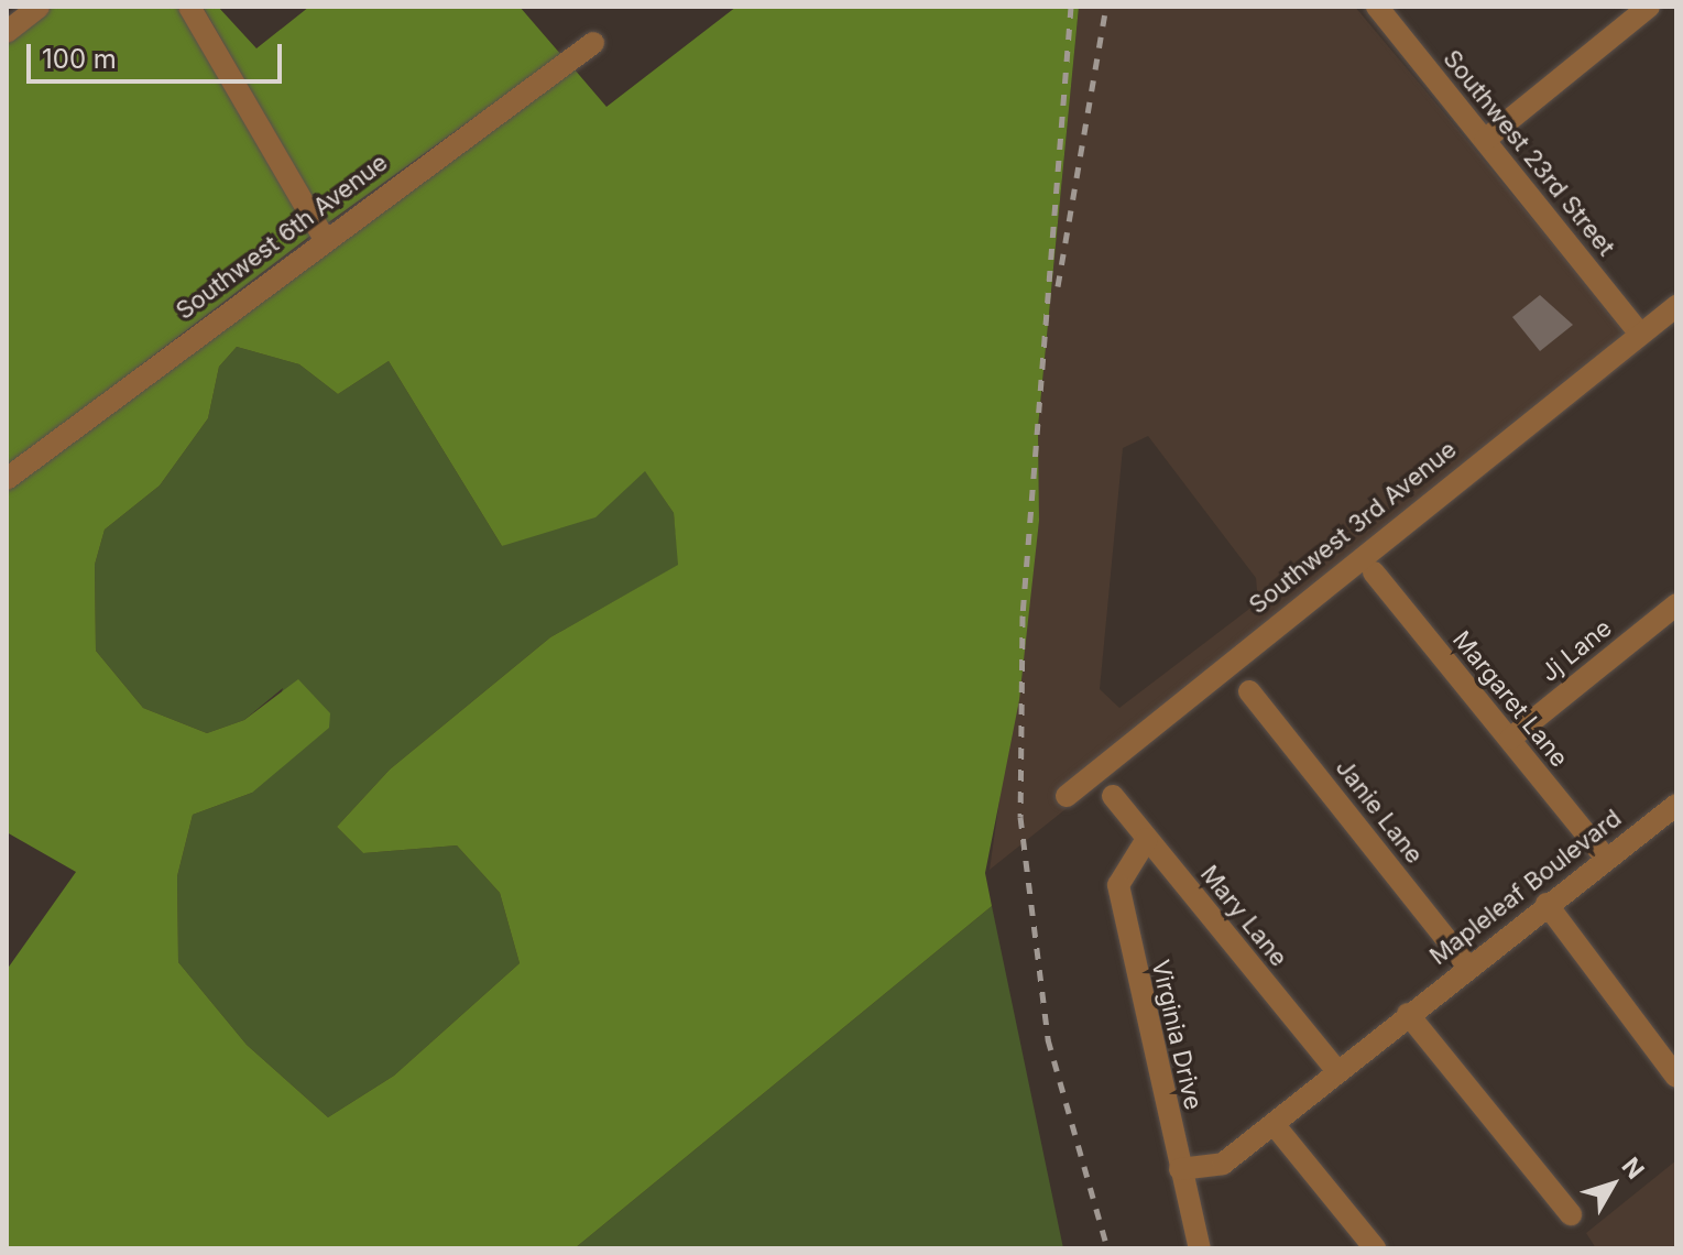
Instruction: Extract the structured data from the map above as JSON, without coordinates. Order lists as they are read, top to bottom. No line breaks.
{"streets":{"street":["Southwest 23rd Street","Southwest 6th Avenue","Southwest 3rd Avenue","Jj Lane","Margaret Lane","Janie Lane","Mapleleaf Boulevard","Mary Lane","Virginia Drive"]},"crossings":[["Southwest 23rd Street","Southwest 3rd Avenue"],["Jj Lane","Margaret Lane"],["Margaret Lane","Mapleleaf Boulevard"],["Janie Lane","Mapleleaf Boulevard"],["Mapleleaf Boulevard","Mary Lane"],["Mapleleaf Boulevard","Virginia Drive"],["Mary Lane","Virginia Drive"]],"scale_bar":"100 m","north":"top right"}
